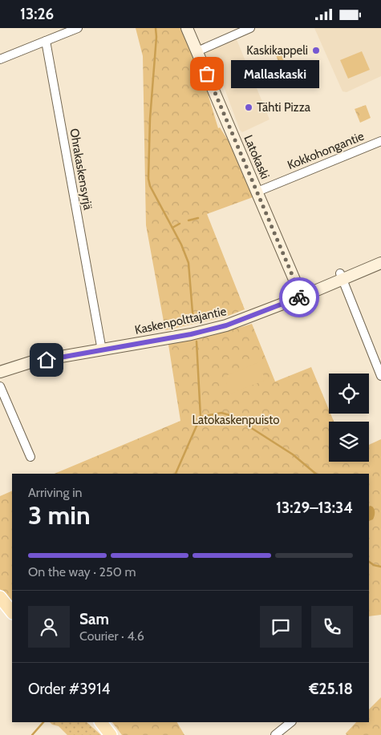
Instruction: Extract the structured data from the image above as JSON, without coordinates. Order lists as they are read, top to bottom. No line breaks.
{"streets":{"street":["Kokkohongantie","Latokaski","Ohrakaskensyrjä","Kaskenpolttajantie"]},"crossings":[["Kokkohongantie","Latokaski"],["Latokaski","Kaskenpolttajantie"],["Ohrakaskensyrjä","Kaskenpolttajantie"]],"parks":["Latokaskenpuisto"],"places":["Kaskikappeli","Mallaskaski","Tähti Pizza"],"page":{"status":"13:26","bubble":"Mallaskaski","heading":["3 min","Arriving in","13:29–13:34"],"panel":["Sam","Courier · 4.6","Order #3914","€25.18"],"bar":"On the way · 250 m"}}
